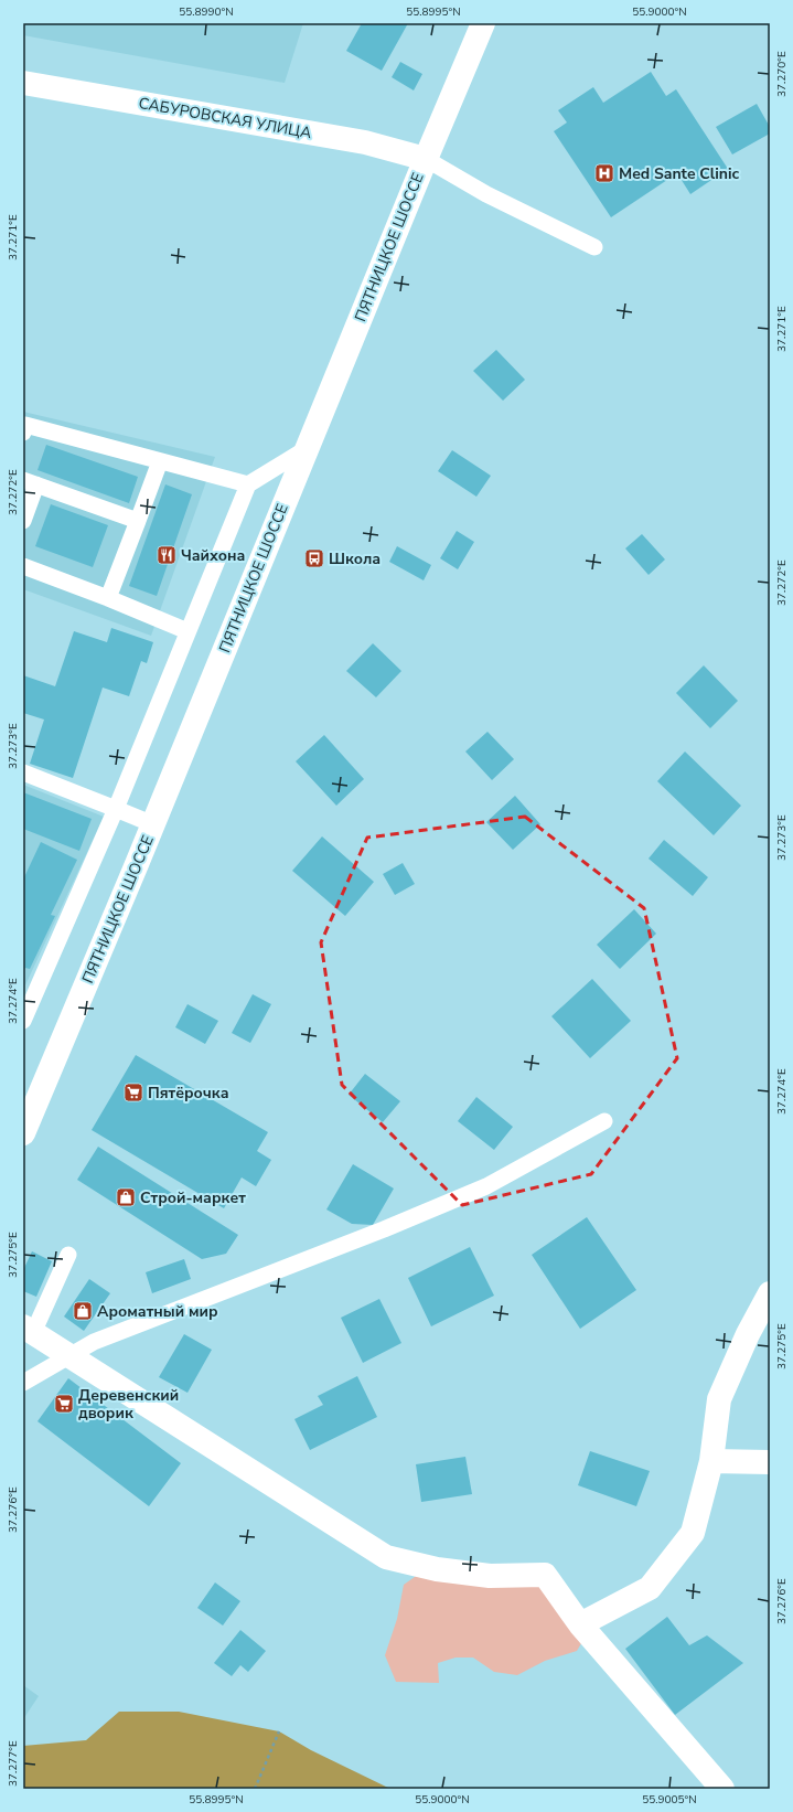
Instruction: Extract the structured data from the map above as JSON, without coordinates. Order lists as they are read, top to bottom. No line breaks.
{"streets":{"street":["САБУРОВСКАЯ УЛИЦА","ПЯТНИЦКОЕ ШОССЕ"]},"crossings":[["САБУРОВСКАЯ УЛИЦА","ПЯТНИЦКОЕ ШОССЕ"]],"places":{"hospital":["Med Sante Clinic"],"restaurant":["Чайхона"],"bus stop":["Школа"],"supermarket":["Пятёрочка","Деревенский дворик"],"shop":["Строй-маркет","Ароматный мир"]},"coordinates":["55.8990°N","55.8995°N","55.9000°N","37.270°E","37.271°E","37.272°E","37.273°E","37.274°E","37.275°E","37.276°E","37.277°E","55.9005°N"]}
